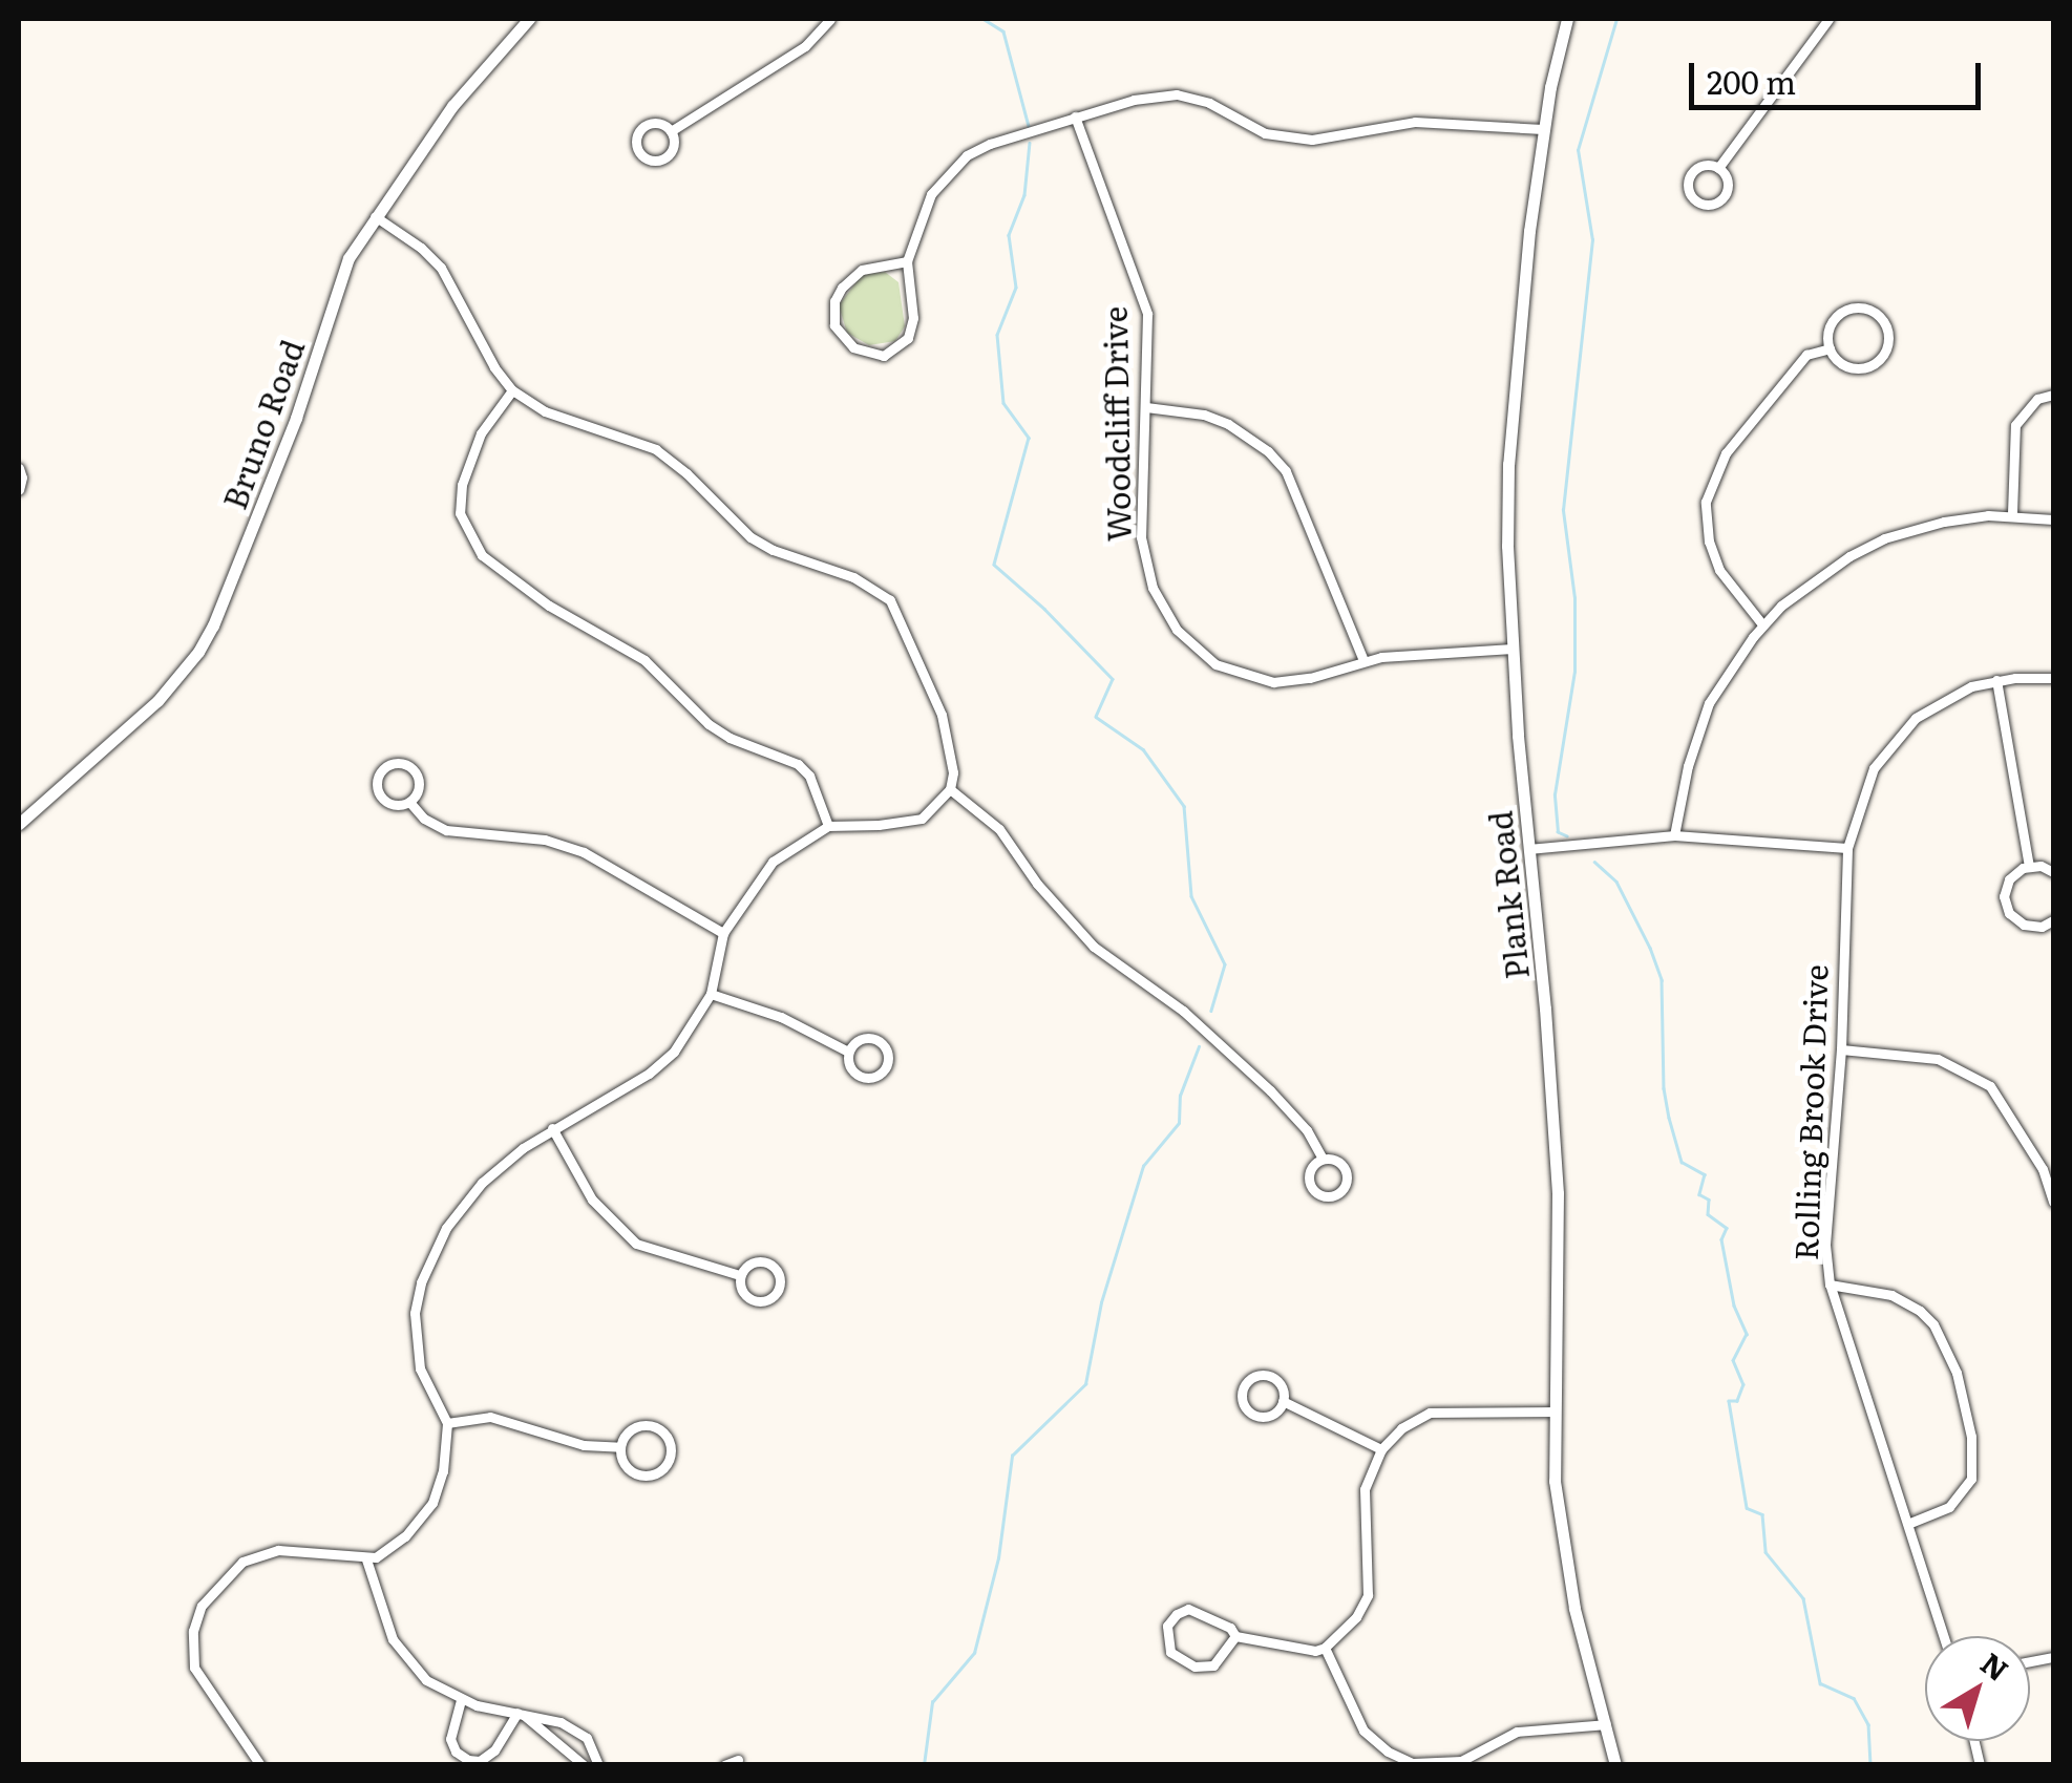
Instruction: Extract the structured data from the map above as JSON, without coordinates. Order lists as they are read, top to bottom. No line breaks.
{"streets":{"street":["Bruno Road","Woodcliff Drive","Plank Road","Rolling Brook Drive"]},"crossings":[["Woodcliff Drive","Plank Road"]],"scale_bar":"200 m","north":"top right"}
